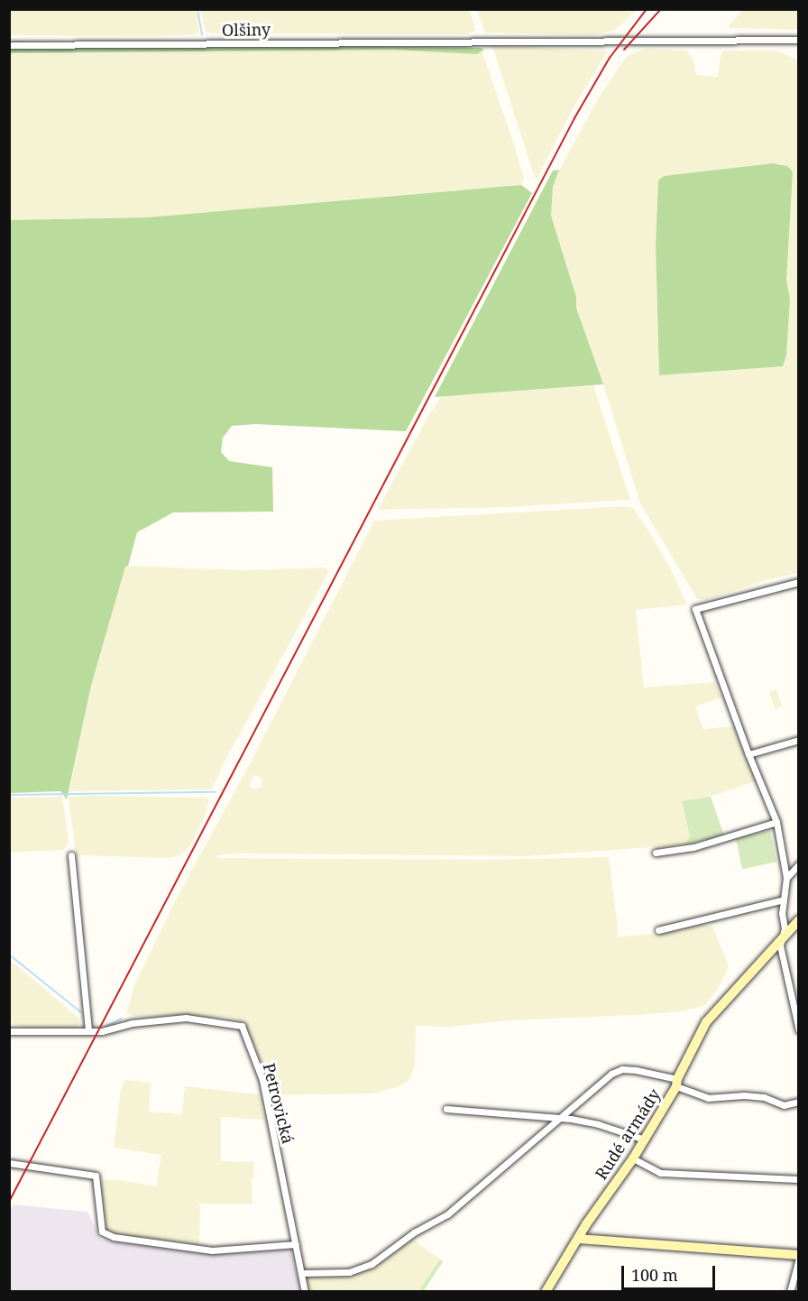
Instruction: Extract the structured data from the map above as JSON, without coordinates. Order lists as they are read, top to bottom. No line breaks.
{"streets":{"street":["Olšiny","Petrovická","Rudé armády"]},"scale_bar":"100 m"}
